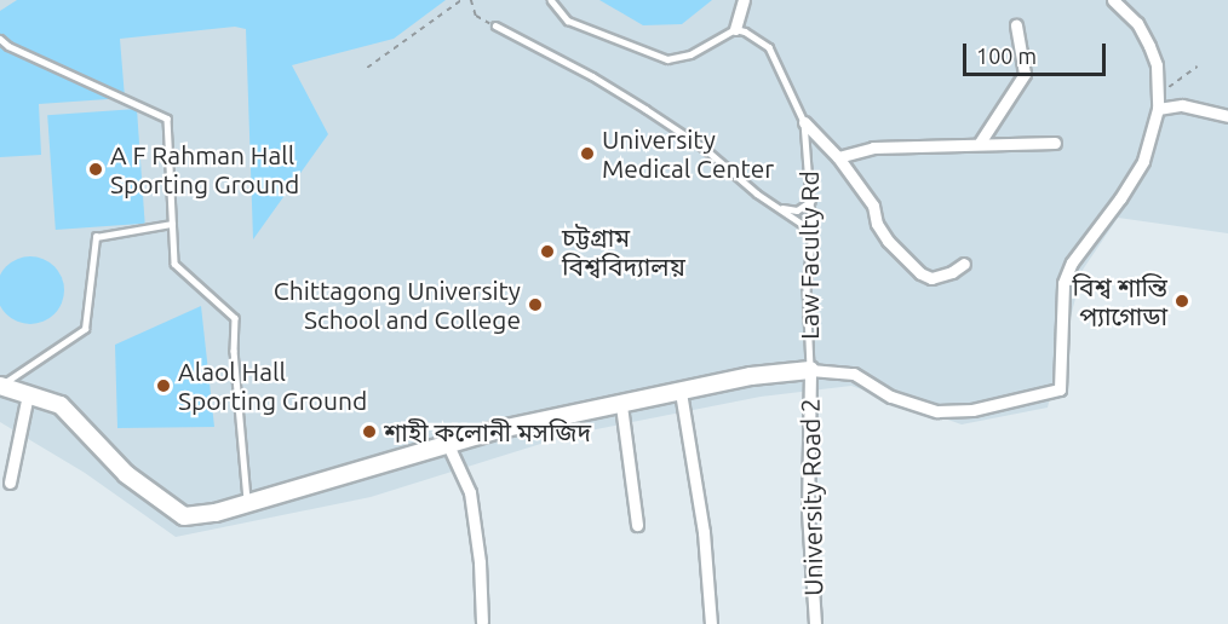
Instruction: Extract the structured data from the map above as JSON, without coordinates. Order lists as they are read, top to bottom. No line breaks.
{"streets":{"street":["University Road 2"],"lane":["Law Faculty Rd"]},"crossings":[["Law Faculty Rd","University Road 2"]],"places":["University Medical Center","A F Rahman Hall Sporting Ground","চট্টগ্রাম বিশ্ববিদ্যালয়","বিশ্ব শান্তি প্যাগোডা","Chittagong University School and College","Alaol Hall Sporting Ground","শাহী কলোনী মসজিদ"],"scale_bar":"100 m"}
